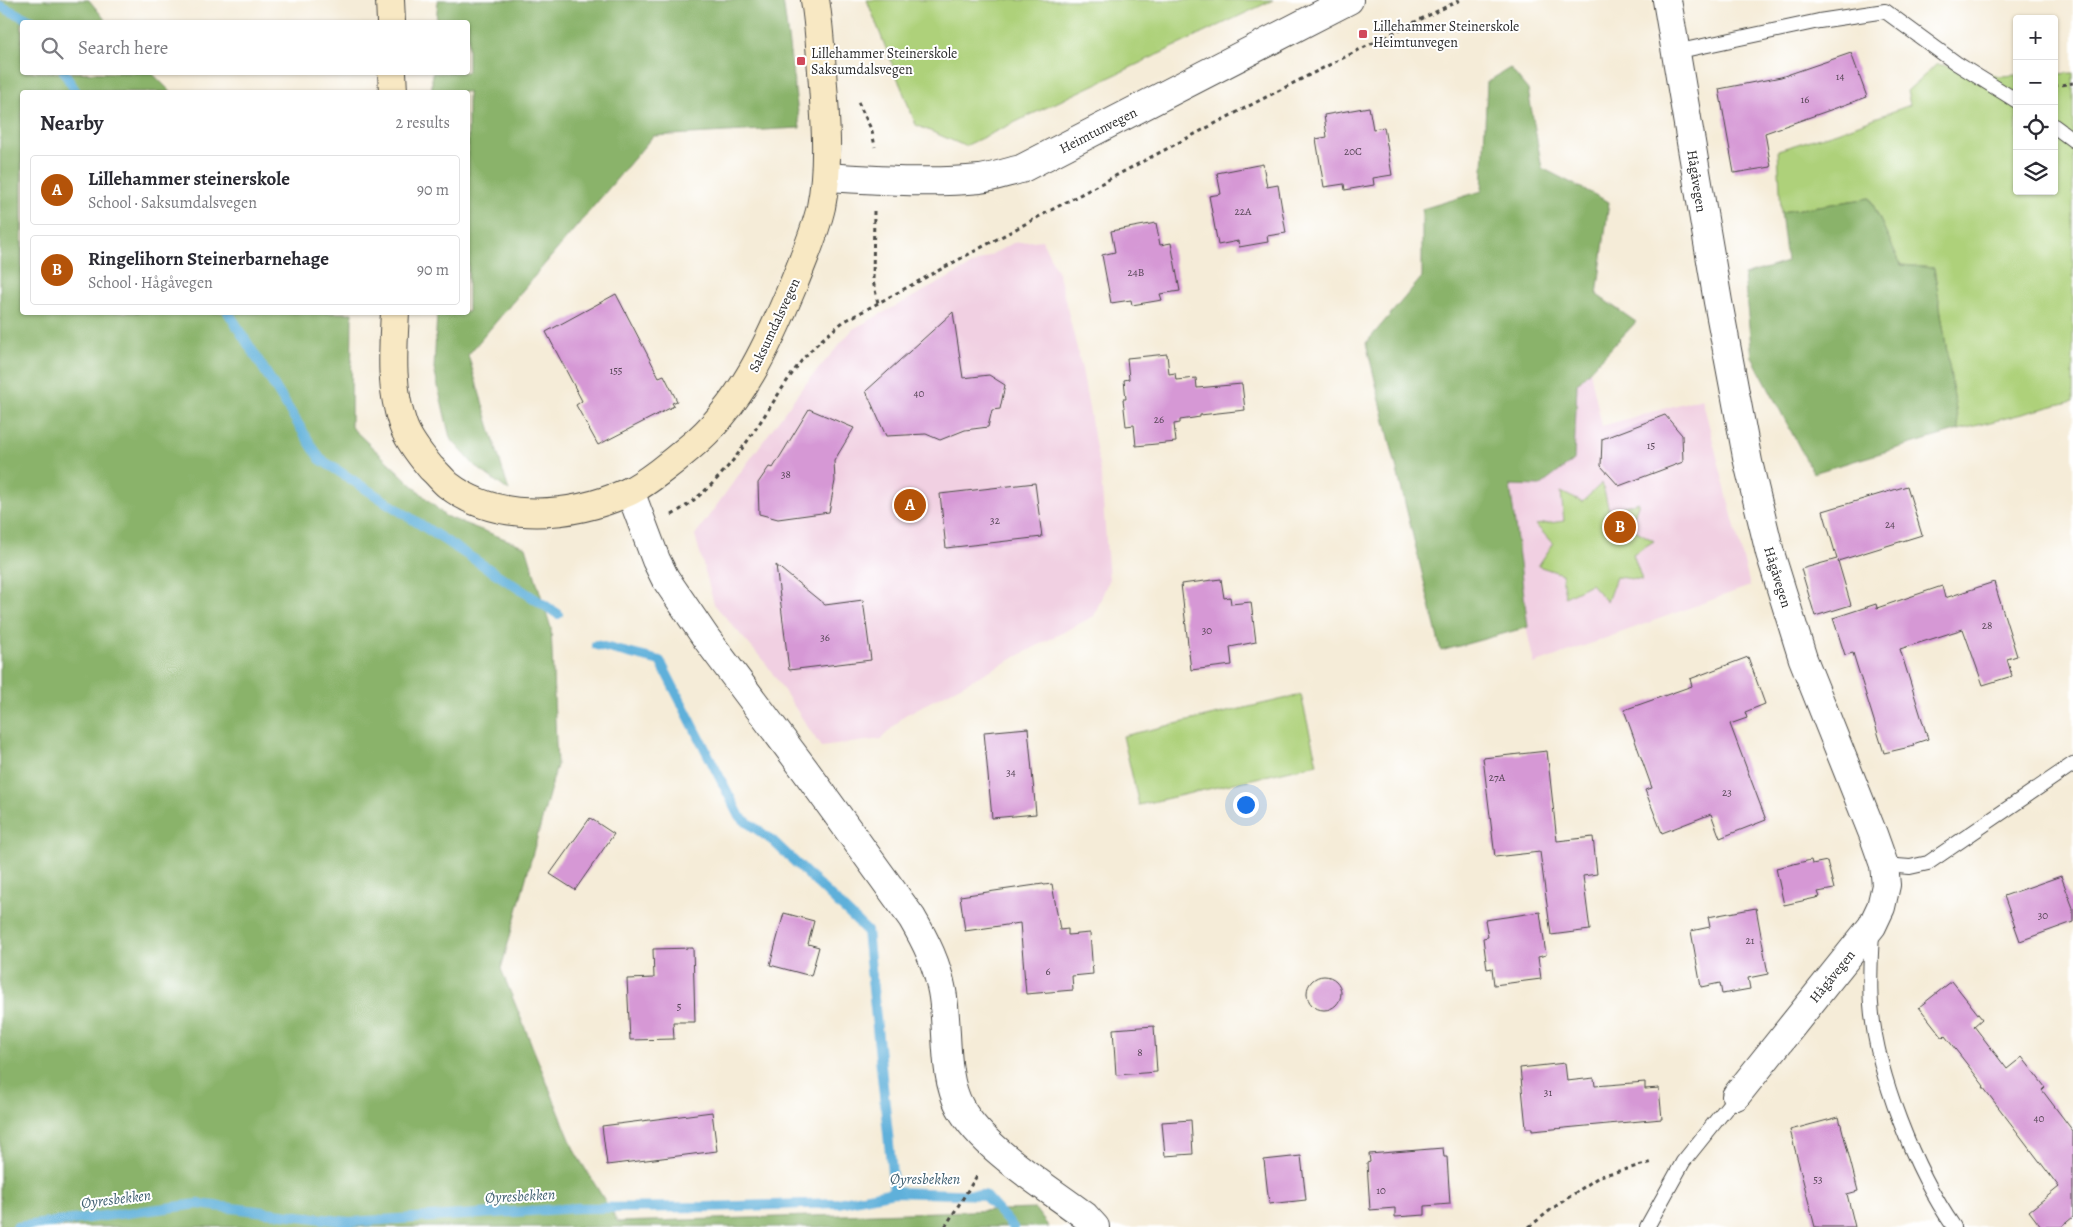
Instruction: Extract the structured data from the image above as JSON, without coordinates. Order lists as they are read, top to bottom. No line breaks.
{"streets":{"main road":["Saksumdalsvegen"],"street":["Heimtunvegen","Hågåvegen"]},"crossings":[["Heimtunvegen","Saksumdalsvegen"]],"water":["Øyresbekken"],"places":{"transit":["Lillehammer Steinerskole Heimtunvegen","Lillehammer Steinerskole Saksumdalsvegen"]},"house_numbers":["14","16","20C","22A","24B","155","40","26","15","38","32","24","28","30","36","34","27A","23","30","21","6","5","8","31","40","53","10"],"page":{"map_buttons":["+","−"],"search":"Search here","heading":["Nearby","2 results"],"list":[{"mark":"A","name":"Lillehammer steinerskole","note":"School · Saksumdalsvegen","value":"90 m"},{"mark":"B","name":"Ringelihorn Steinerbarnehage","note":"School · Hågåvegen","value":"90 m"}],"pins":["A","B"]}}
